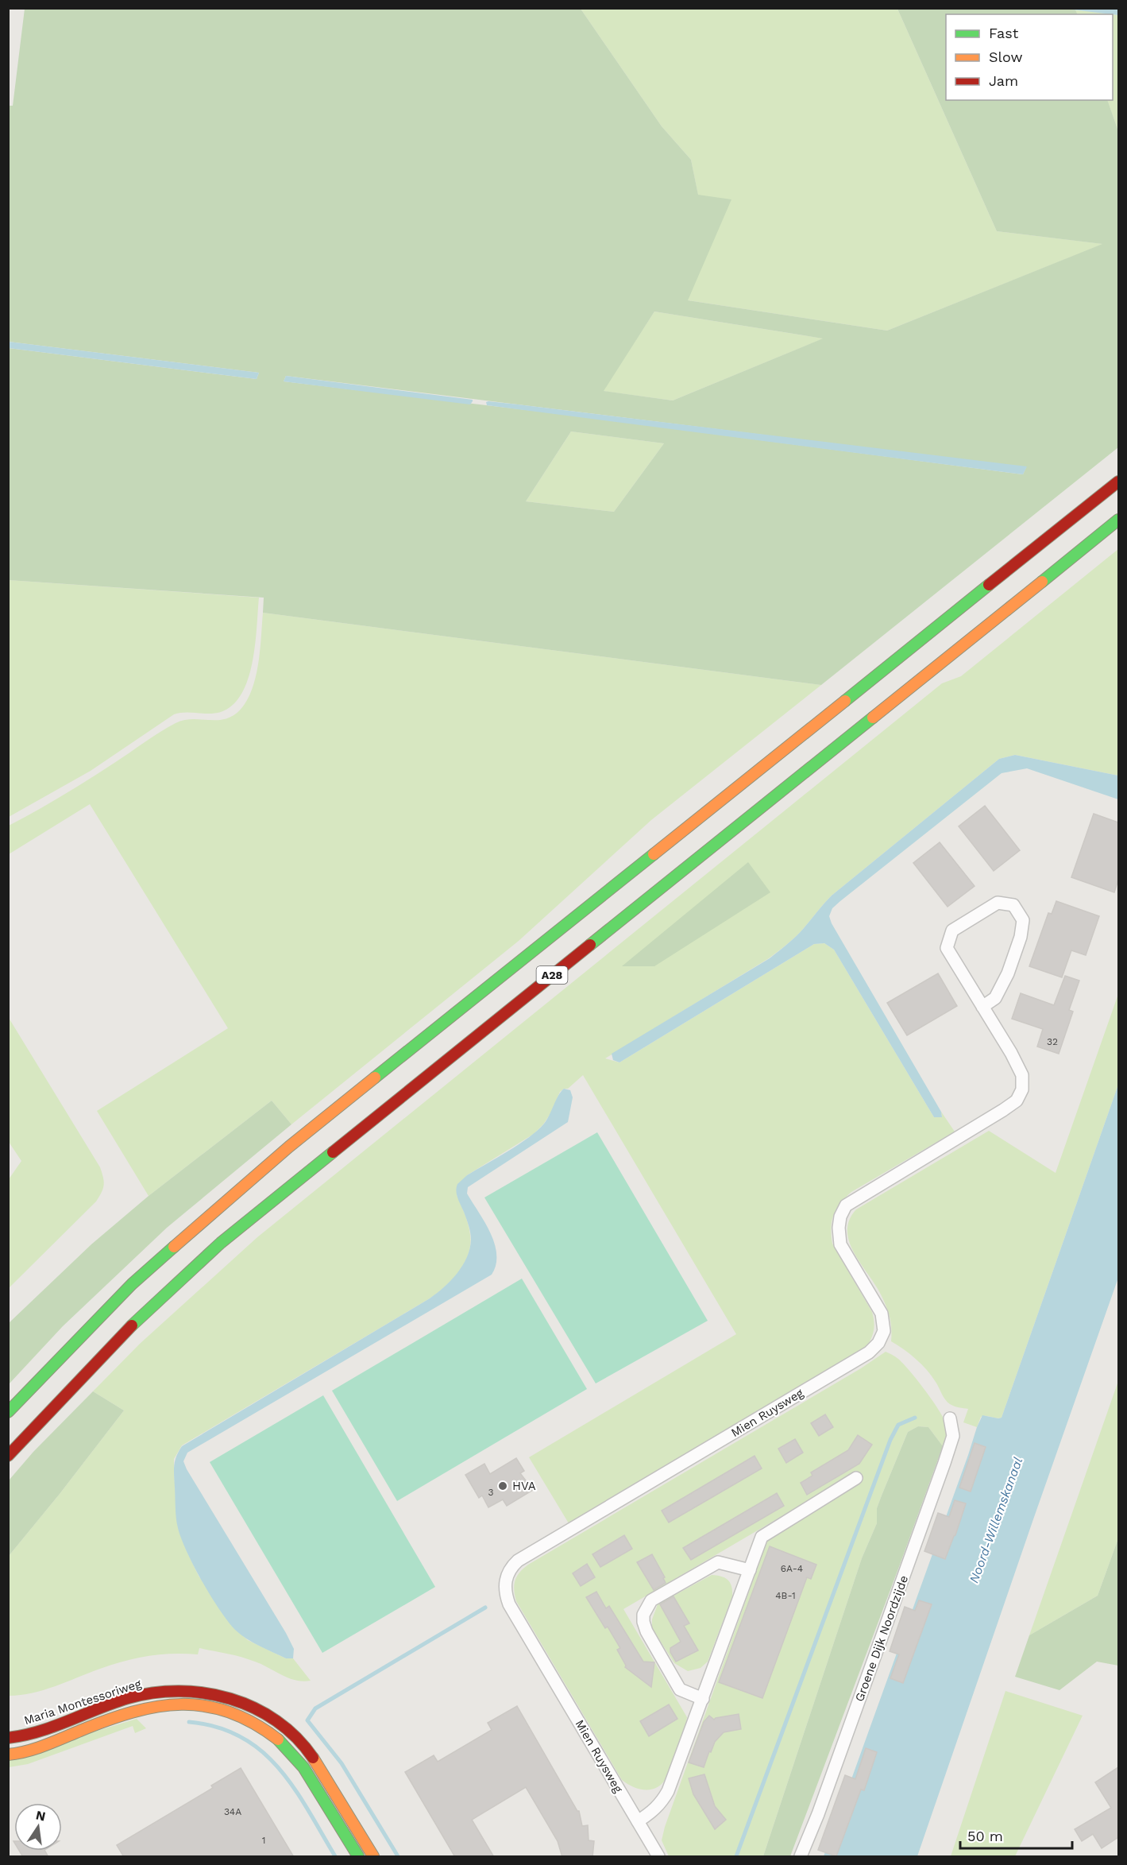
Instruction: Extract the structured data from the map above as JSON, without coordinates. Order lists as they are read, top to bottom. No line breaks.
{"streets":{"main road":["A28","Maria Montessoriweg"],"street":["Mien Ruysweg","Groene Dijk Noordzijde"]},"water":["Noord-Willemskanaal"],"places":["HVA"],"house_numbers":["32","3","6A-4","4B-1","34A","1"],"legend":["Fast","Slow","Jam"],"scale_bar":"50 m","north":"top"}
